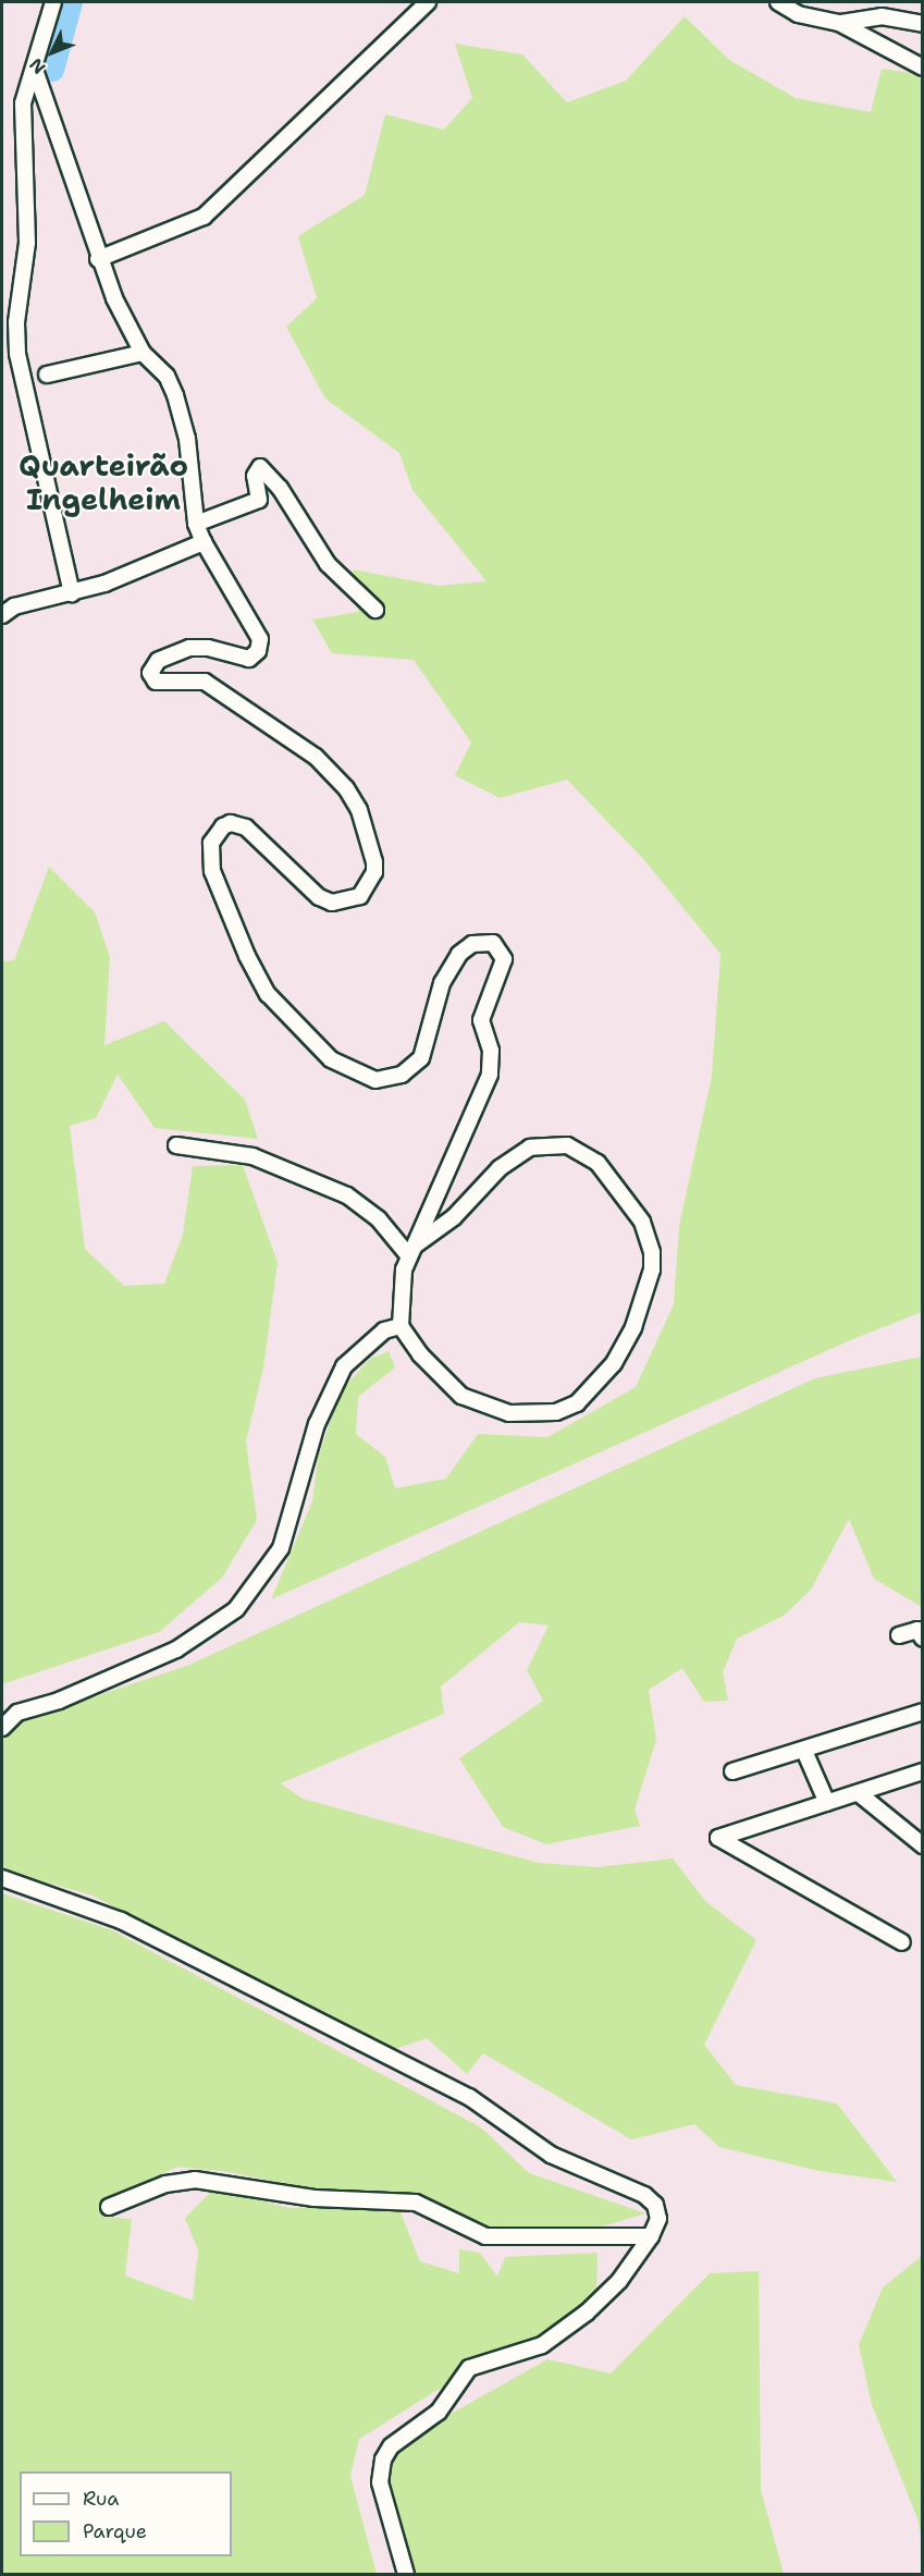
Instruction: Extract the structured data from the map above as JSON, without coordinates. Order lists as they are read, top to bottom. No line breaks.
{"districts":["Quarteirão Ingelheim"],"legend":["Rua","Parque"],"north":"bottom left"}
